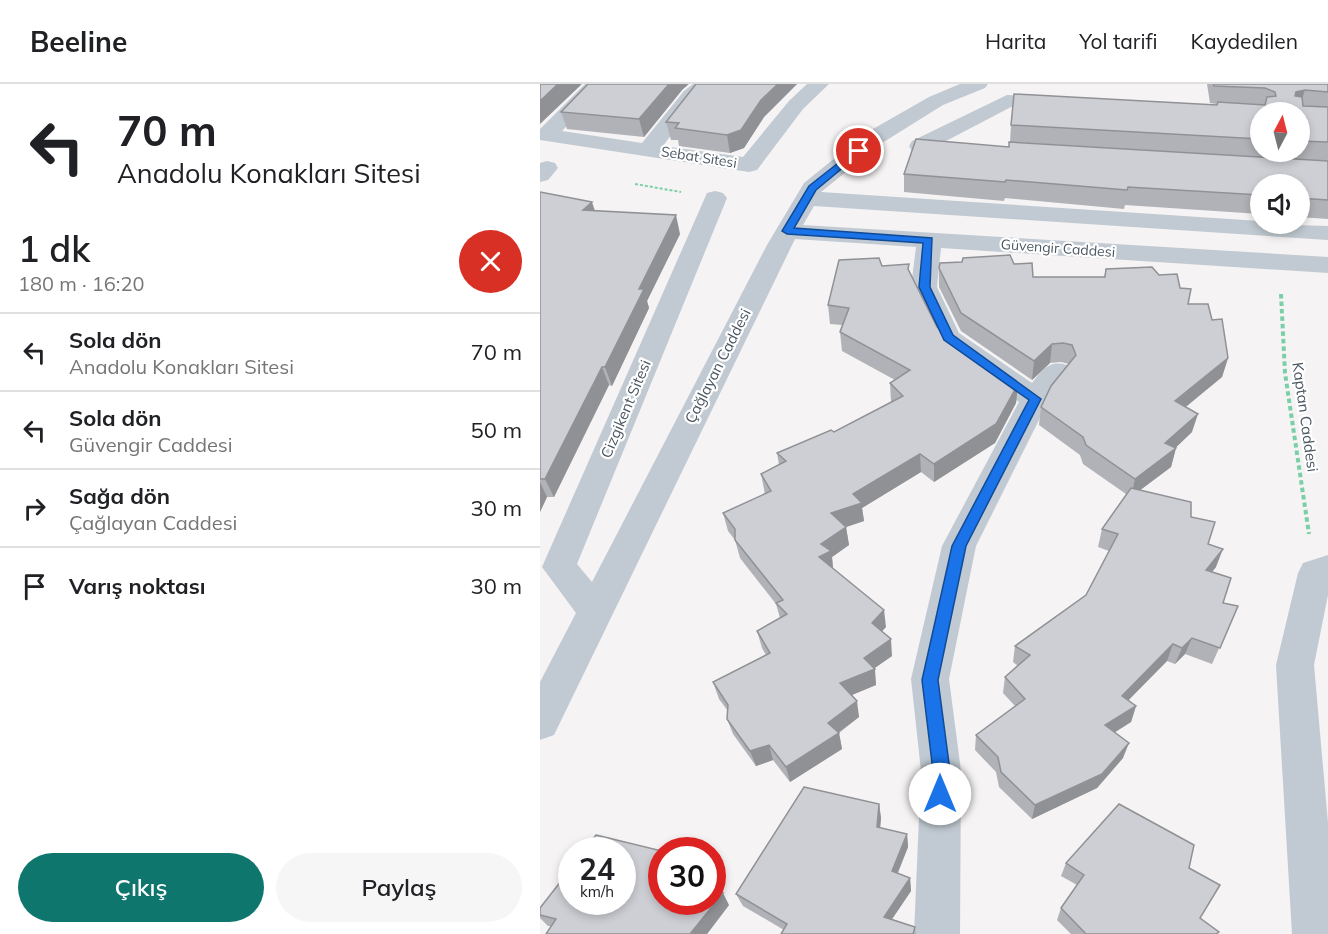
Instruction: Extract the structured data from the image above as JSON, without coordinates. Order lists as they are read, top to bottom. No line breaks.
{"streets":{"street":["Sebat Sitesi","Güvengir Caddesi","Çağlayan Caddesi","Cizgikent Sitesi"],"path":["Kaptan Caddesi"]},"crossings":[["Güvengir Caddesi","Çağlayan Caddesi"],["Güvengir Caddesi","Kaptan Caddesi"],["Çağlayan Caddesi","Cizgikent Sitesi"]],"north":"top","page":{"header":"Beeline","nav":["Harita","Yol tarifi","Kaydedilen"],"turn":["70 m","Anadolu Konakları Sitesi"],"heading":["1 dk","180 m · 16:20"],"list":[{"name":"Sola dön","note":"Anadolu Konakları Sitesi","value":"70 m"},{"name":"Sola dön","note":"Güvengir Caddesi","value":"50 m"},{"name":"Sağa dön","note":"Çağlayan Caddesi","value":"30 m"},{"name":"Varış noktası","value":"30 m"}],"speed":"24 km/h","limit":"30","buttons":["Çıkış","Paylaş"]}}
